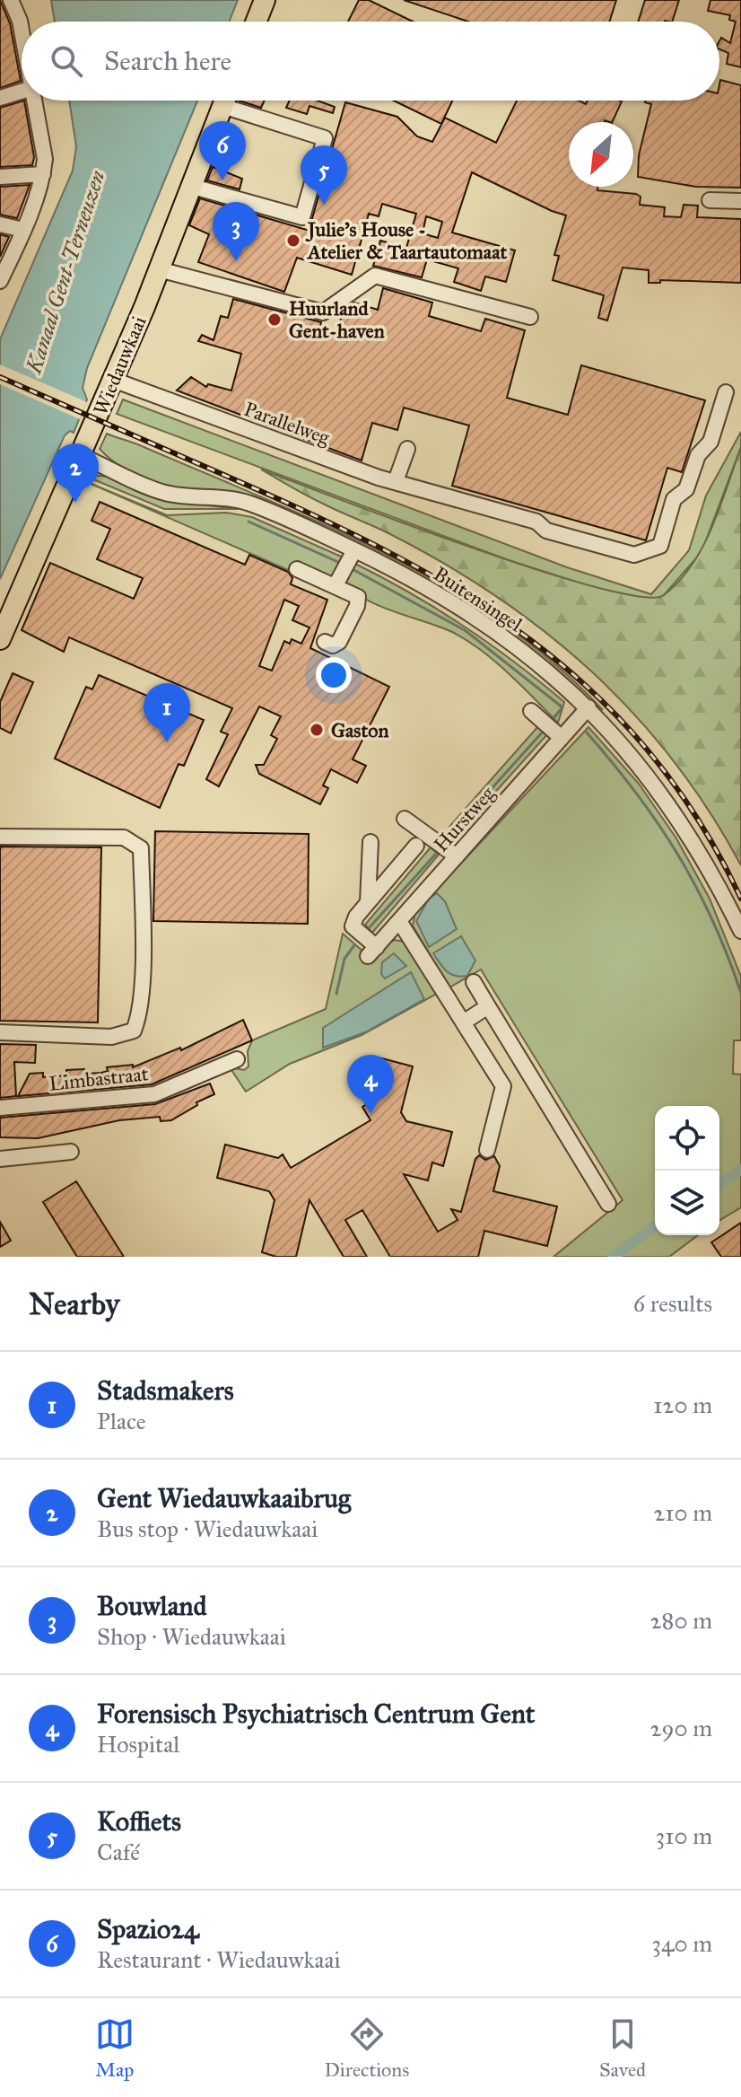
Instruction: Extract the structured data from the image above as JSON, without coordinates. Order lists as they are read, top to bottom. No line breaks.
{"streets":{"main road":["Wiedauwkaai"],"street":["Parallelweg","Buitensingel","Hurstweg","Limbastraat"]},"crossings":[["Wiedauwkaai","Parallelweg"],["Wiedauwkaai","Buitensingel"],["Buitensingel","Hurstweg"]],"water":["Kanaal Gent-Terneuzen"],"places":["Julie's House - Atelier & Taartautomaat","Huurland Gent-haven","Gaston"],"north":"bottom left","page":{"search":"Search here","pins":["6","5","3","2","1","4"],"heading":["Nearby","6 results"],"list":[{"mark":"1","name":"Stadsmakers","note":"Place","value":"120 m"},{"mark":"2","name":"Gent Wiedauwkaaibrug","note":"Bus stop · Wiedauwkaai","value":"210 m"},{"mark":"3","name":"Bouwland","note":"Shop · Wiedauwkaai","value":"280 m"},{"mark":"4","name":"Forensisch Psychiatrisch Centrum Gent","note":"Hospital","value":"290 m"},{"mark":"5","name":"Koffiets","note":"Café","value":"310 m"},{"mark":"6","name":"Spazio24","note":"Restaurant · Wiedauwkaai","value":"340 m"}],"nav":["Map","Directions","Saved"]}}
